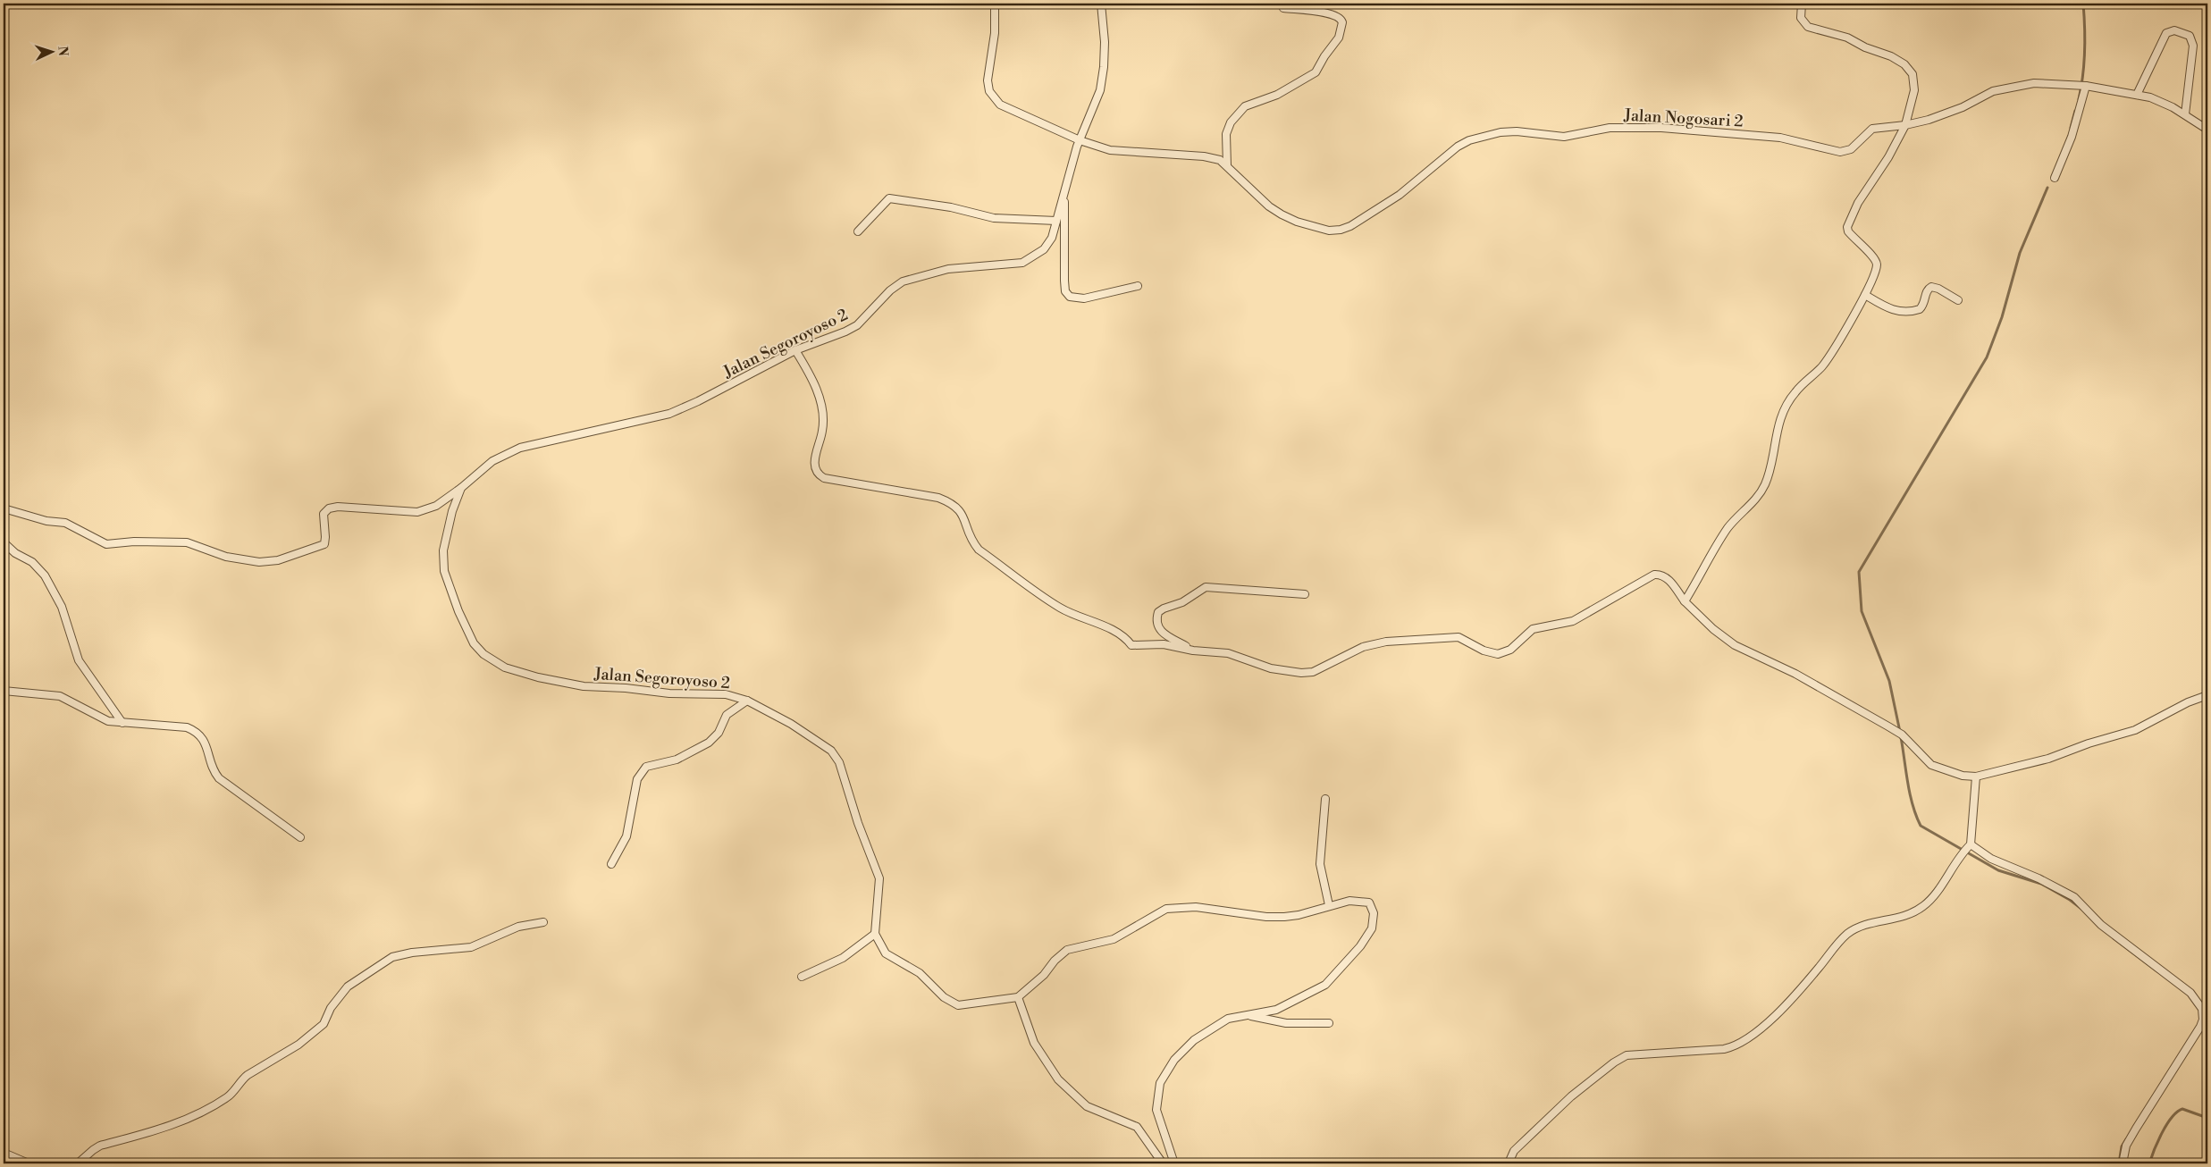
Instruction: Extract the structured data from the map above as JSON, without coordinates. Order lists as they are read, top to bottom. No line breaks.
{"streets":{"street":["Jalan Nogosari 2","Jalan Segoroyoso 2"]},"crossings":[["Jalan Nogosari 2","Jalan Segoroyoso 2"]],"north":"right"}
